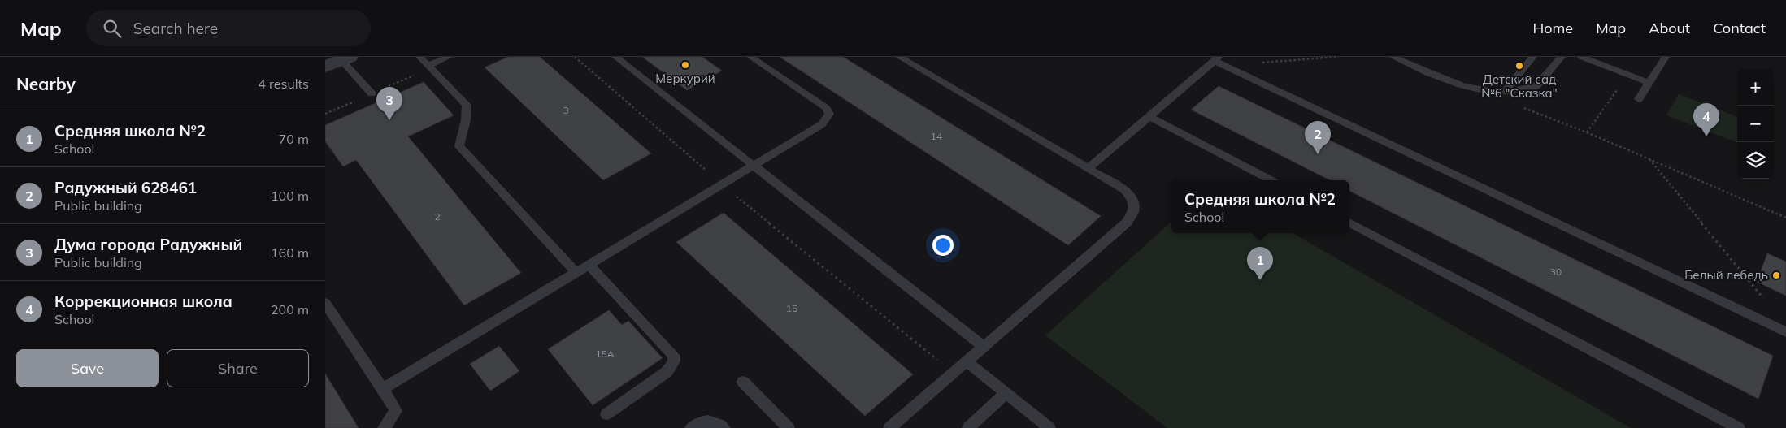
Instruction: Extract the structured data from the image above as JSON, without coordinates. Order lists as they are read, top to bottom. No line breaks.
{"places":["Меркурий","Детский сад №6 \"Сказка\"","Белый лебедь"],"house_numbers":["3","14","2","30","15","15А"],"page":{"header":"Map","search":"Search here","nav":["Home","Map","About","Contact"],"heading":["Nearby","4 results"],"map_buttons":["+","−"],"pins":["3","4","2","1"],"list":[{"mark":"1","name":"Средняя школа №2","note":"School","value":"70 m"},{"mark":"2","name":"Радужный 628461","note":"Public building","value":"100 m"},{"mark":"3","name":"Дума города Радужный","note":"Public building","value":"160 m"},{"mark":"4","name":"Коррекционная школа","note":"School","value":"200 m"}],"popup":["Средняя школа №2","School"],"buttons":["Save","Share"]}}
